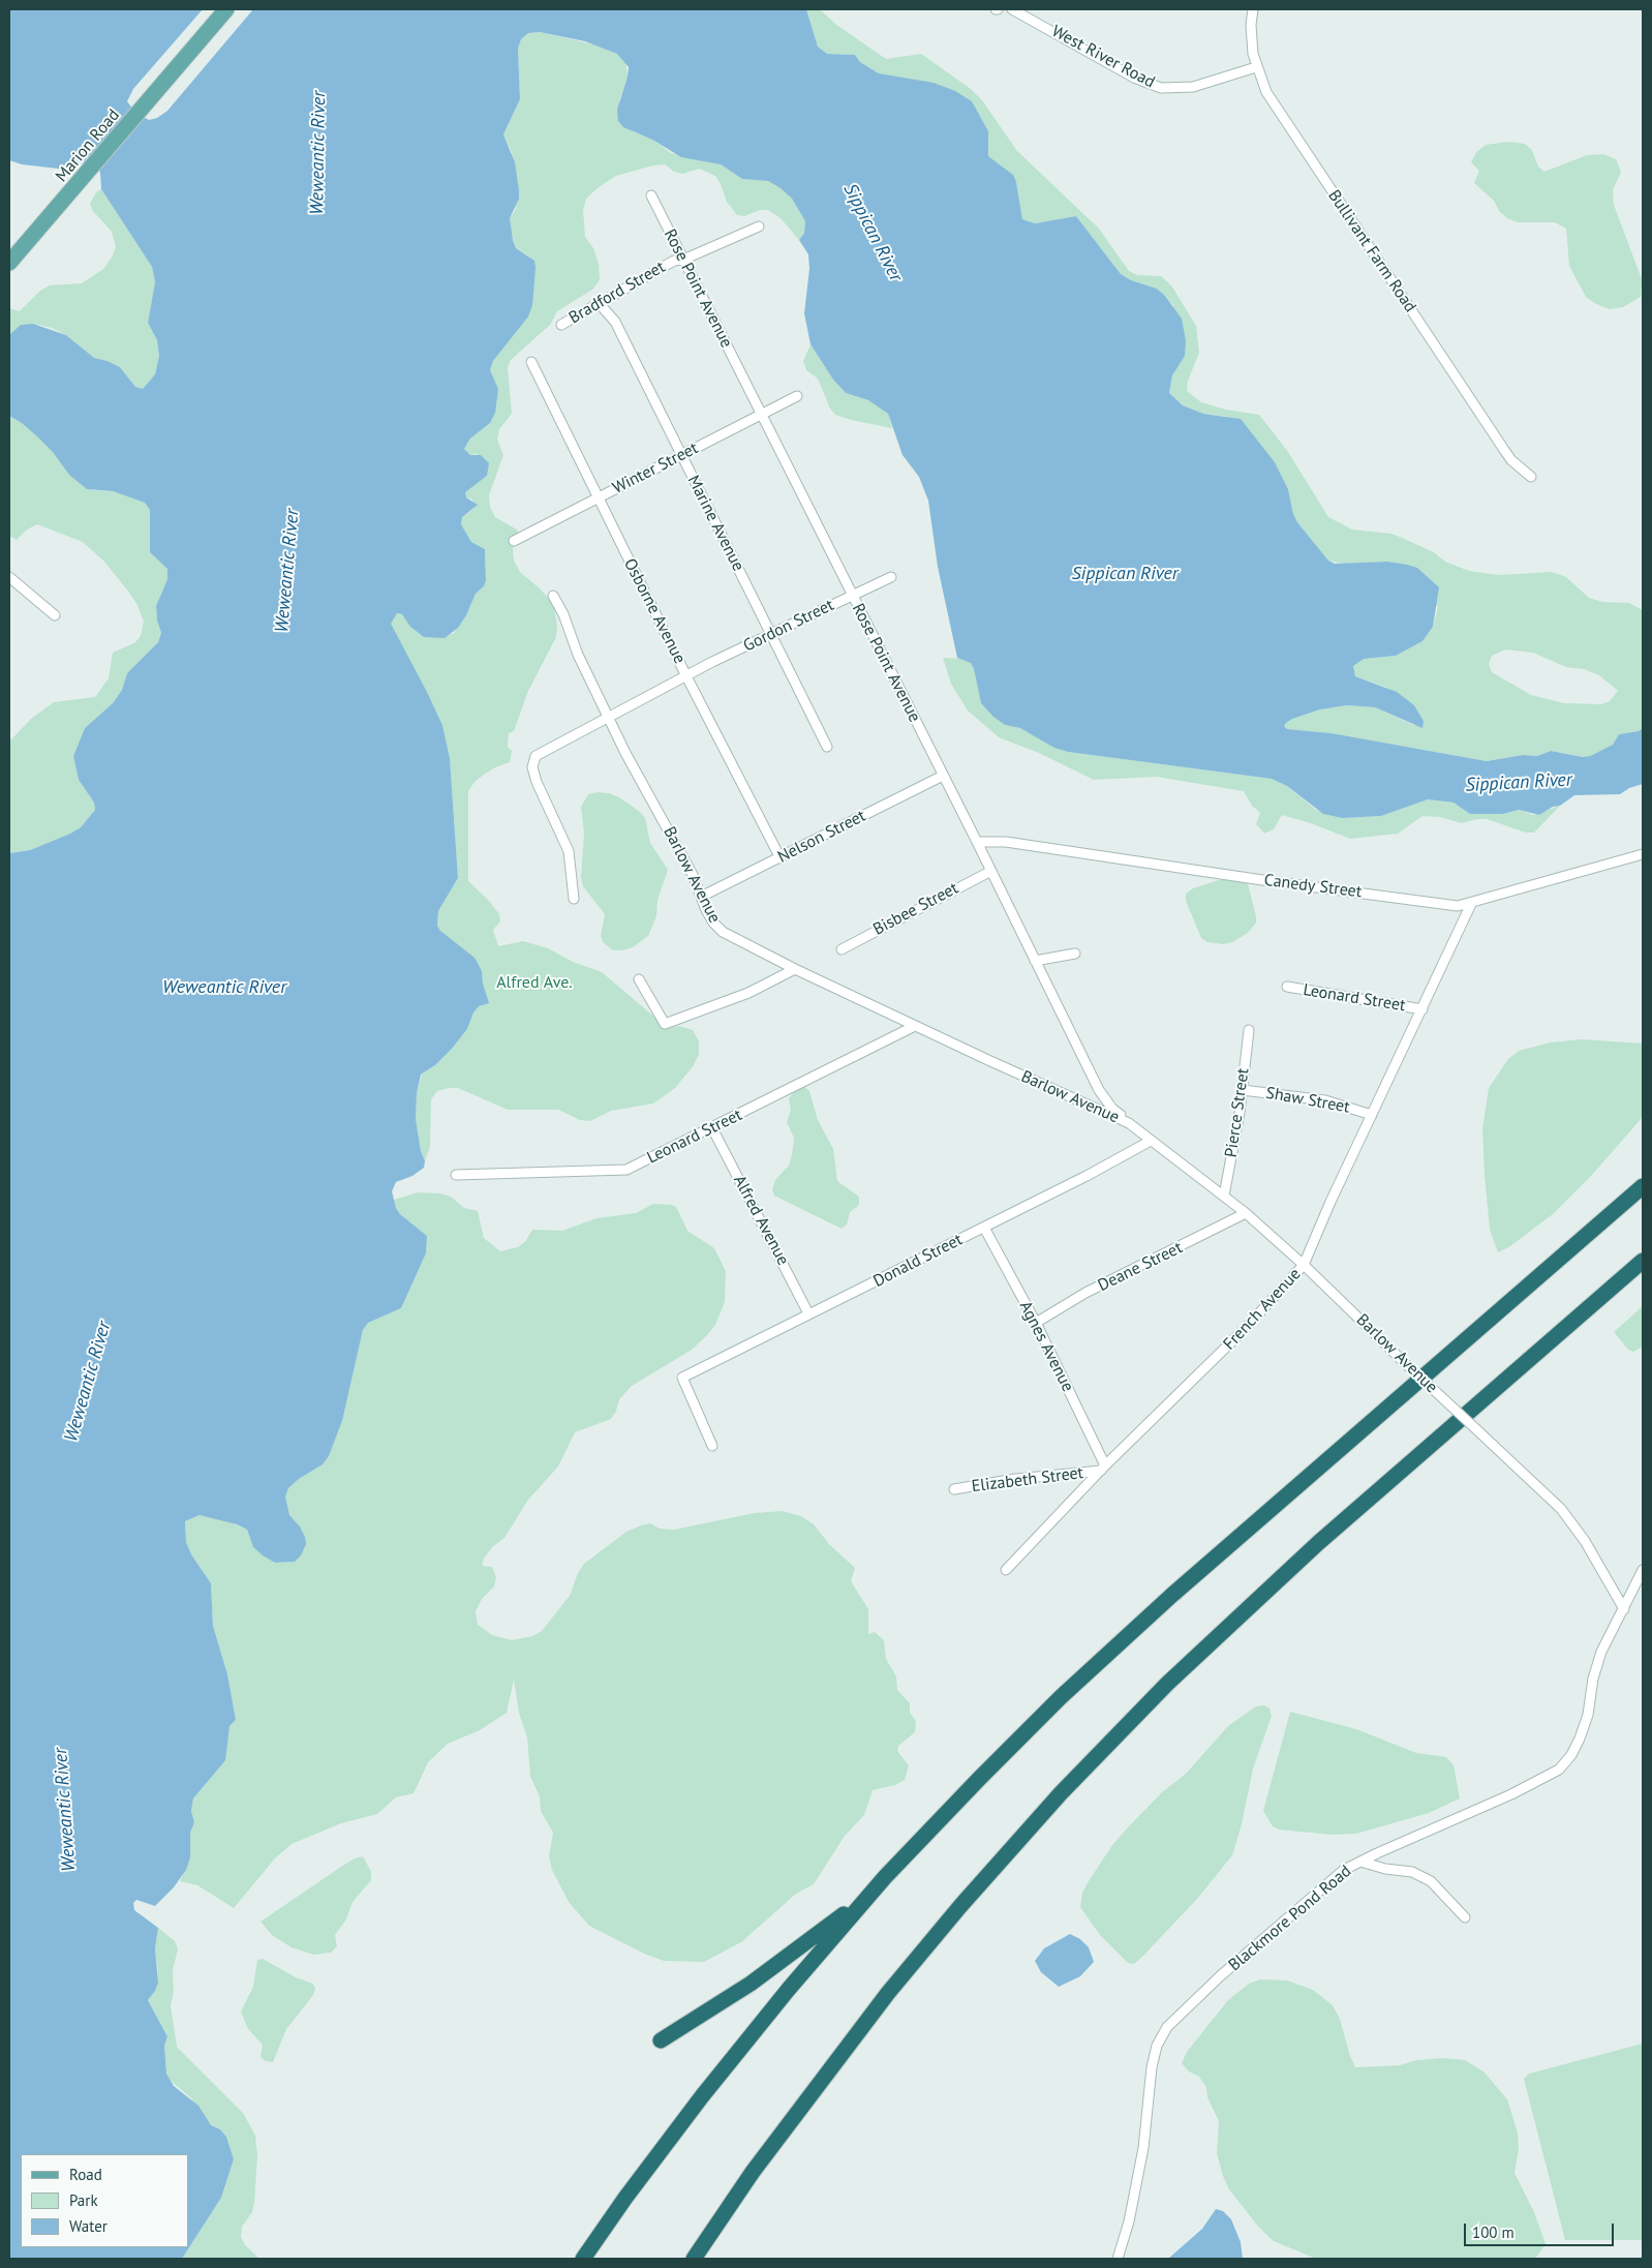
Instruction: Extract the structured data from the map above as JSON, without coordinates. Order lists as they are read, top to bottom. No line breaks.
{"streets":{"main road":["Marion Road"],"street":["West River Road","Bullivant Farm Road","Rose Point Avenue","Bradford Street","Winter Street","Marine Avenue","Osborne Avenue","Gordon Street","Nelson Street","Barlow Avenue","Canedy Street","Bisbee Street","Leonard Street","Shaw Street","Pierce Street","Alfred Avenue","Donald Street","Deane Street","French Avenue","Agnes Avenue","Elizabeth Street","Blackmore Pond Road"]},"crossings":[["West River Road","Bullivant Farm Road"],["Rose Point Avenue","Bradford Street"],["Rose Point Avenue","Winter Street"],["Rose Point Avenue","Gordon Street"],["Rose Point Avenue","Nelson Street"],["Rose Point Avenue","Barlow Avenue"],["Rose Point Avenue","Canedy Street"],["Rose Point Avenue","Bisbee Street"],["Bradford Street","Marine Avenue"],["Winter Street","Marine Avenue"],["Winter Street","Osborne Avenue"],["Marine Avenue","Gordon Street"],["Osborne Avenue","Gordon Street"],["Osborne Avenue","Nelson Street"],["Gordon Street","Barlow Avenue"],["Nelson Street","Barlow Avenue"],["Barlow Avenue","Leonard Street"],["Barlow Avenue","Pierce Street"],["Barlow Avenue","Donald Street"],["Barlow Avenue","Deane Street"],["Barlow Avenue","French Avenue"],["Barlow Avenue","Blackmore Pond Road"],["Canedy Street","French Avenue"],["Leonard Street","Alfred Avenue"],["Leonard Street","French Avenue"],["Shaw Street","Pierce Street"],["Shaw Street","French Avenue"],["Alfred Avenue","Donald Street"],["Donald Street","Agnes Avenue"],["Deane Street","Agnes Avenue"],["French Avenue","Agnes Avenue"],["French Avenue","Elizabeth Street"],["Agnes Avenue","Elizabeth Street"]],"water":["Weweantic River","Sippican River"],"parks":["Alfred Ave."],"legend":["Road","Park","Water"],"scale_bar":"100 m"}
